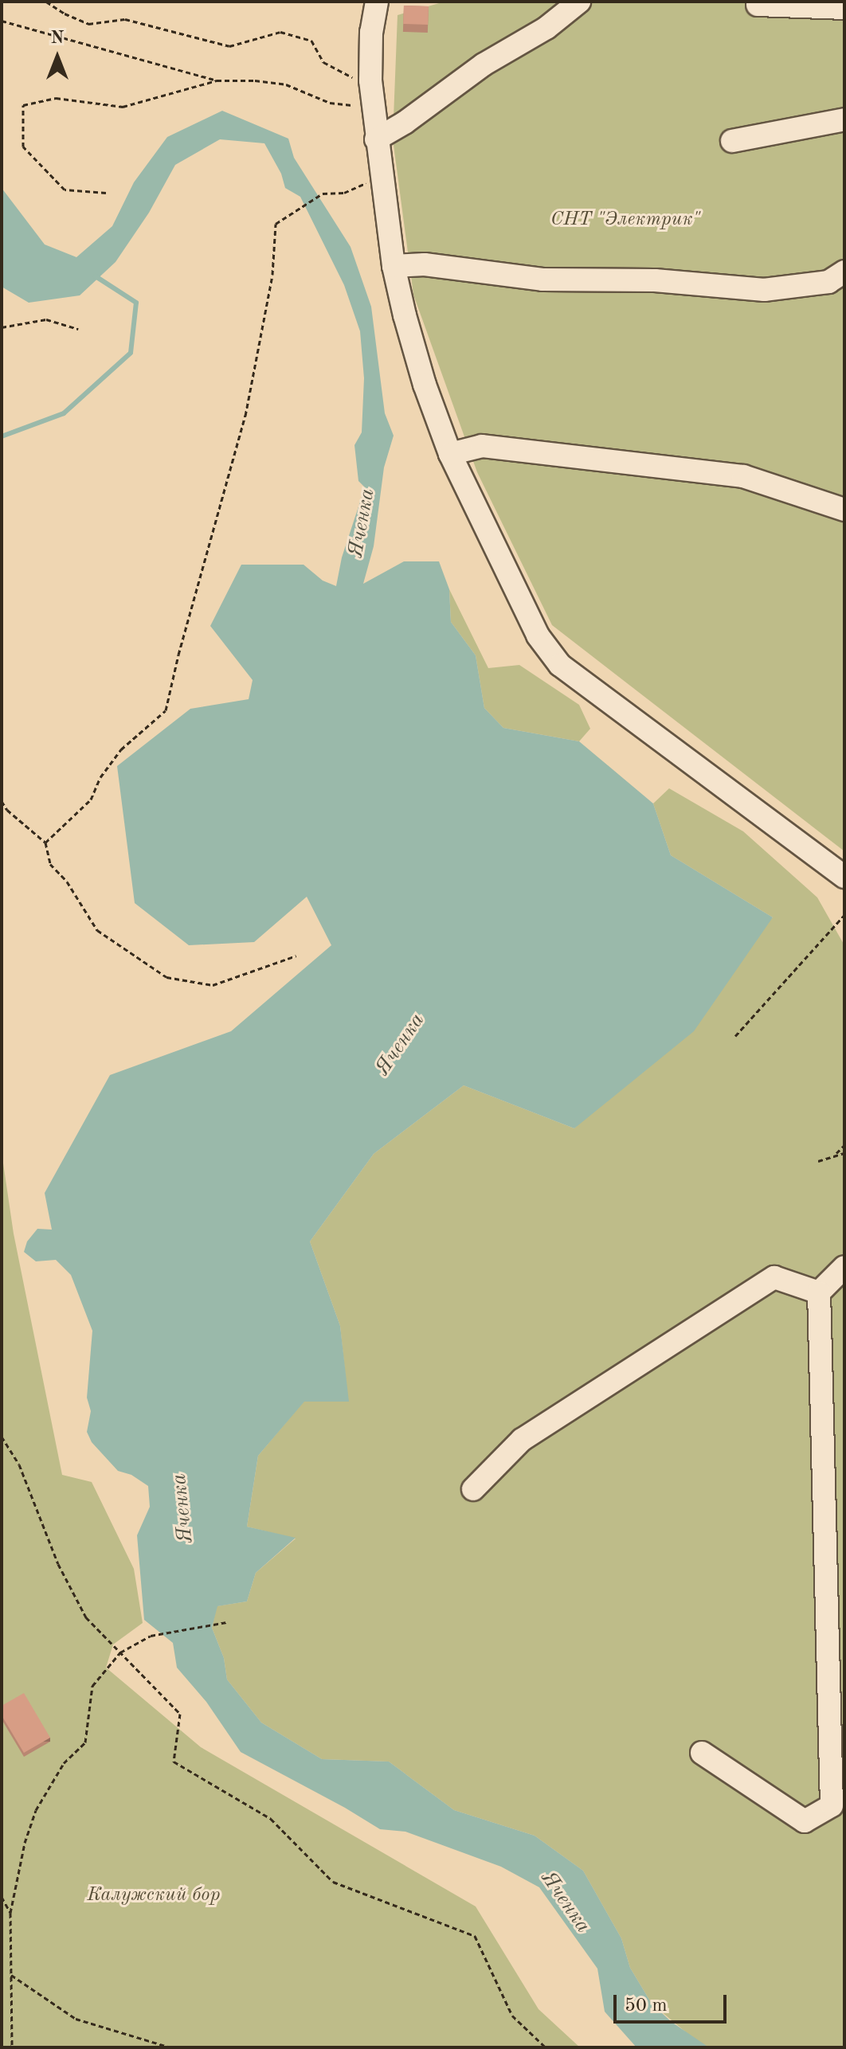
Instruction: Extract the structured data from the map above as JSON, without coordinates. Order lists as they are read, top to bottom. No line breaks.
{"water":["Яченка"],"parks":["СНТ \"Электрик\"","Калужский бор"],"scale_bar":"50 m","north":"top"}
